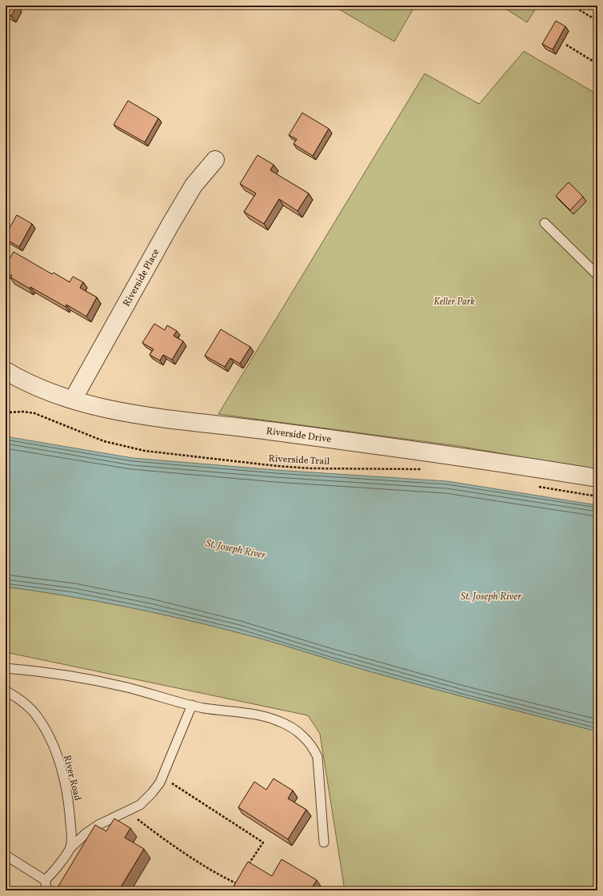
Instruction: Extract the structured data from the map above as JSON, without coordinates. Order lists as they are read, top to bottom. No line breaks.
{"streets":{"street":["Riverside Place","Riverside Drive"],"lane":["River Road"],"path":["Riverside Trail"]},"crossings":[["Riverside Place","Riverside Drive"]],"water":["St. Joseph River"],"parks":["Keller Park"]}
